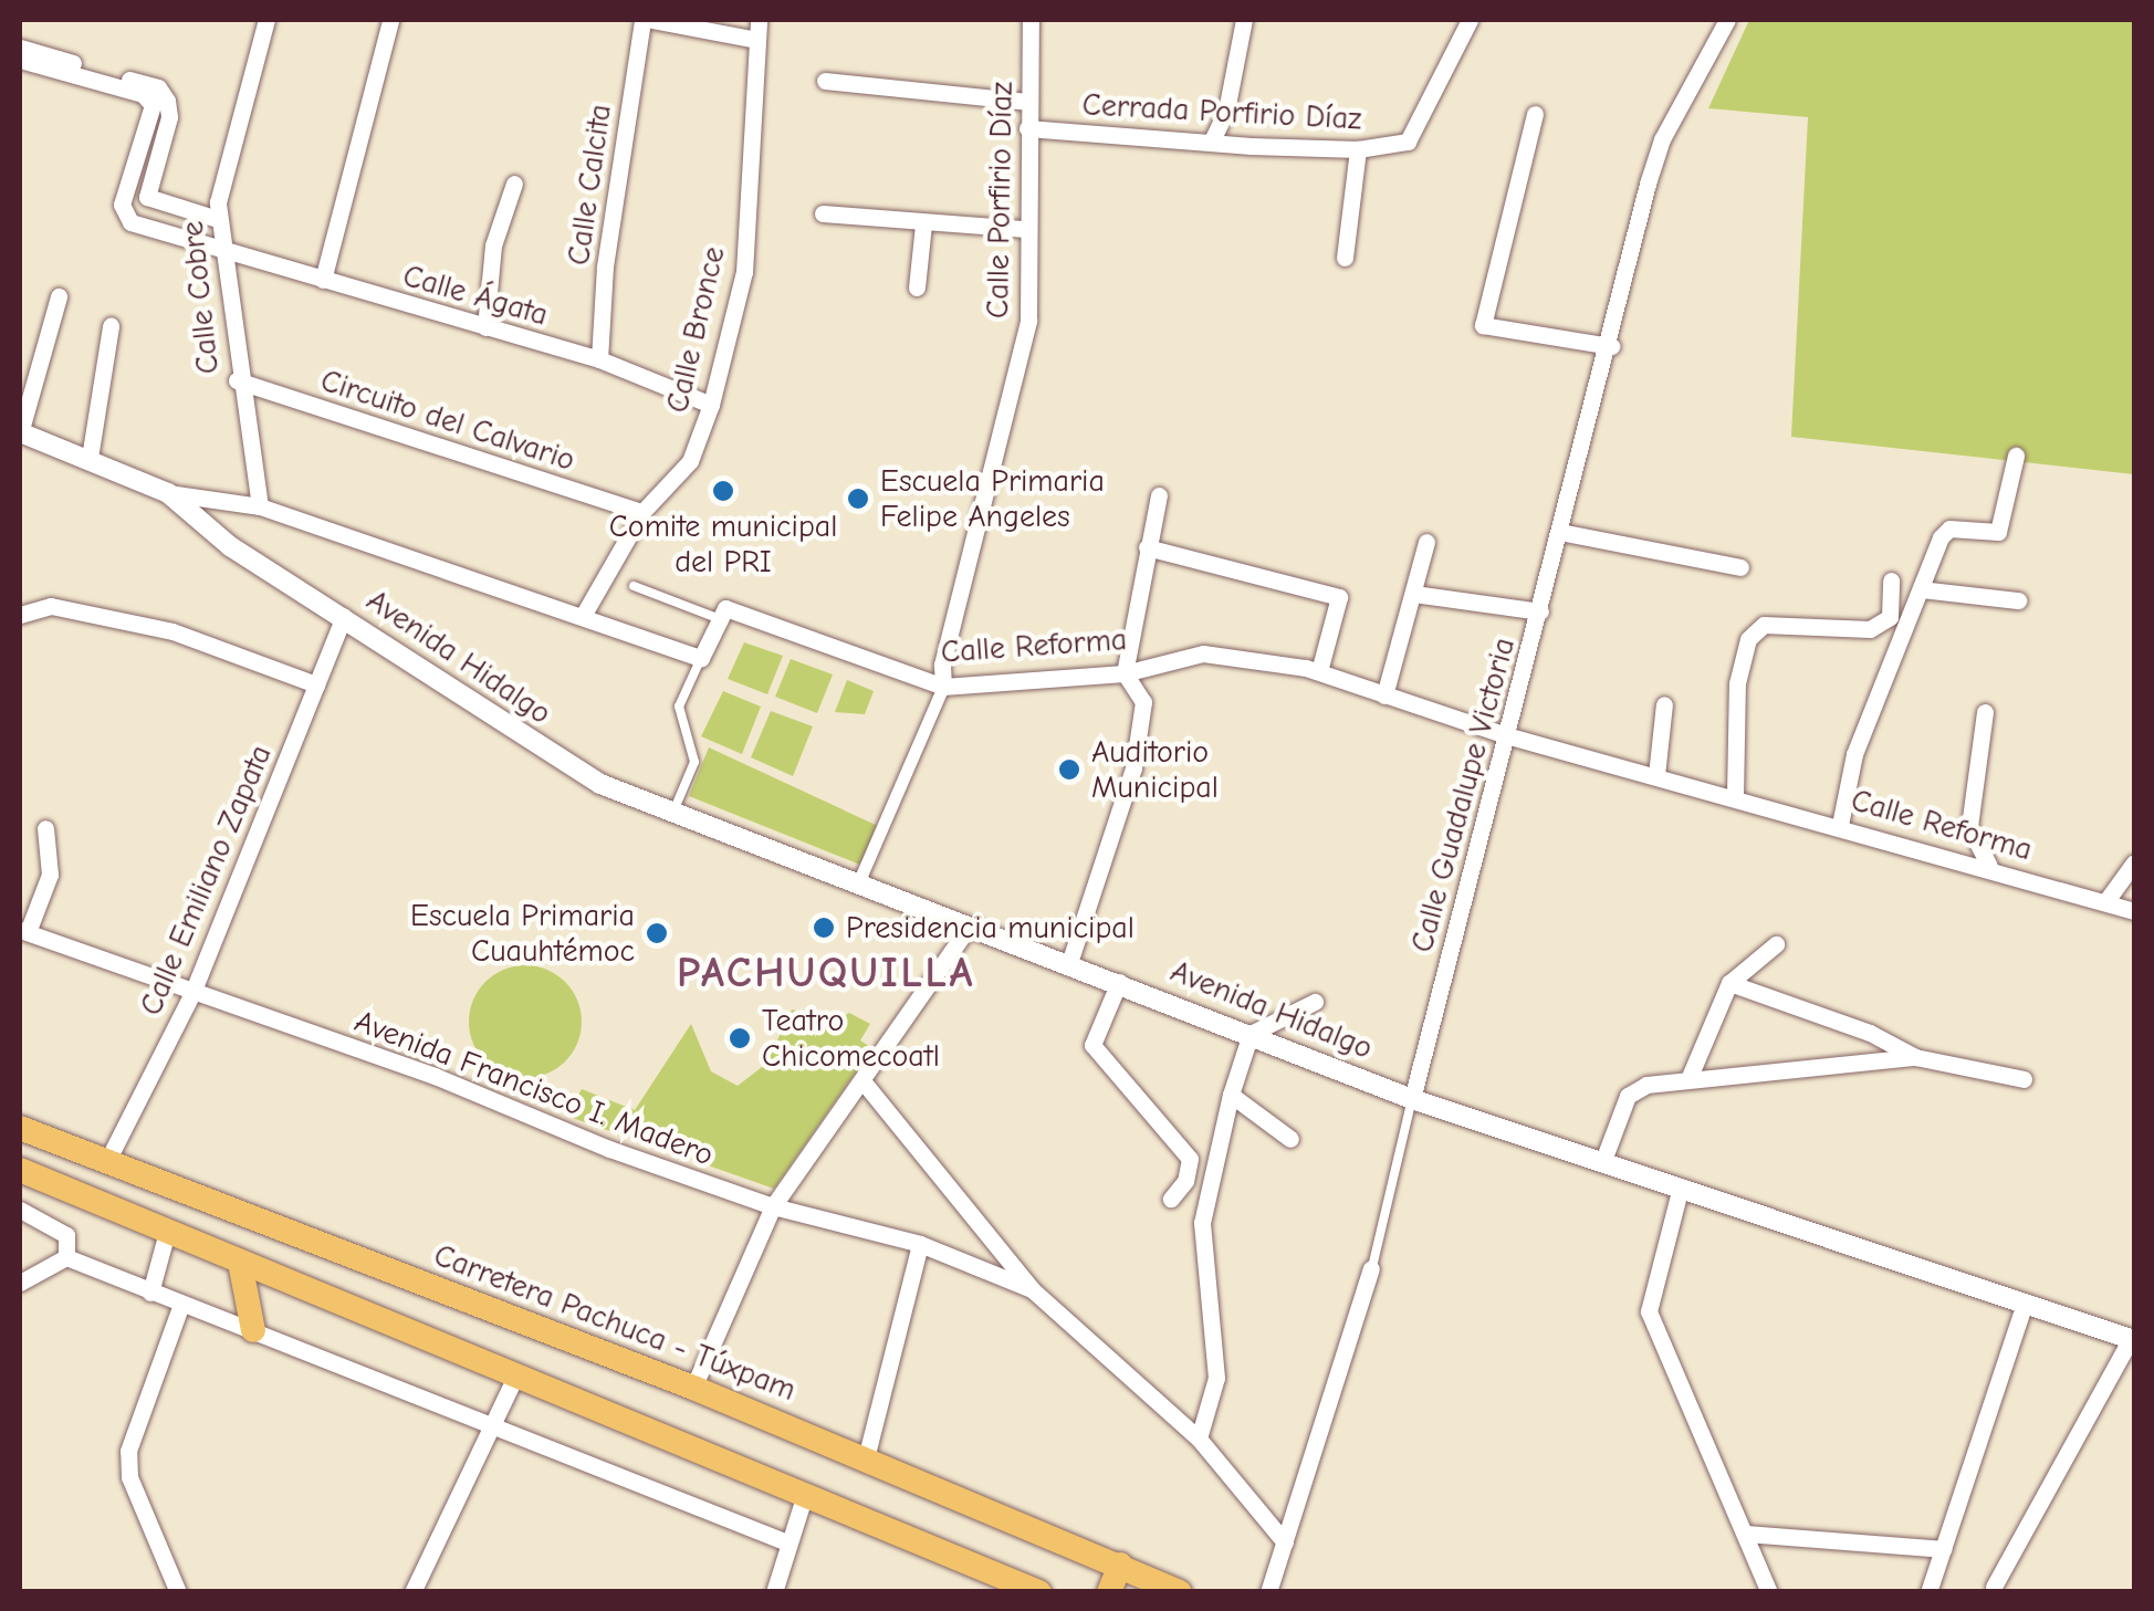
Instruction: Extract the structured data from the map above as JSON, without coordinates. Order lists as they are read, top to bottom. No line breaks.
{"streets":{"main road":["Carretera Pachuca - Túxpam"],"street":["Cerrada Porfirio Díaz","Calle Calcita","Calle Porfirio Díaz","Calle Ágata","Calle Cobre","Calle Bronce","Circuito del Calvario","Calle Reforma","Avenida Hidalgo","Calle Guadalupe Victoria","Calle Emiliano Zapata","Avenida Francisco I. Madero"]},"crossings":[["Cerrada Porfirio Díaz","Calle Porfirio Díaz"],["Calle Calcita","Calle Ágata"],["Calle Porfirio Díaz","Calle Reforma"],["Calle Porfirio Díaz","Avenida Hidalgo"],["Calle Ágata","Calle Cobre"],["Calle Ágata","Calle Bronce"],["Calle Cobre","Circuito del Calvario"],["Calle Bronce","Circuito del Calvario"],["Calle Reforma","Calle Guadalupe Victoria"],["Avenida Hidalgo","Calle Guadalupe Victoria"],["Avenida Hidalgo","Calle Emiliano Zapata"],["Calle Emiliano Zapata","Avenida Francisco I. Madero"],["Calle Emiliano Zapata","Carretera Pachuca - Túxpam"]],"districts":["PACHUQUILLA"],"places":["Comite municipal del PRI","Escuela Primaria Felipe Angeles","Auditorio Municipal","Presidencia municipal","Escuela Primaria Cuauhtémoc","Teatro Chicomecoatl"]}
